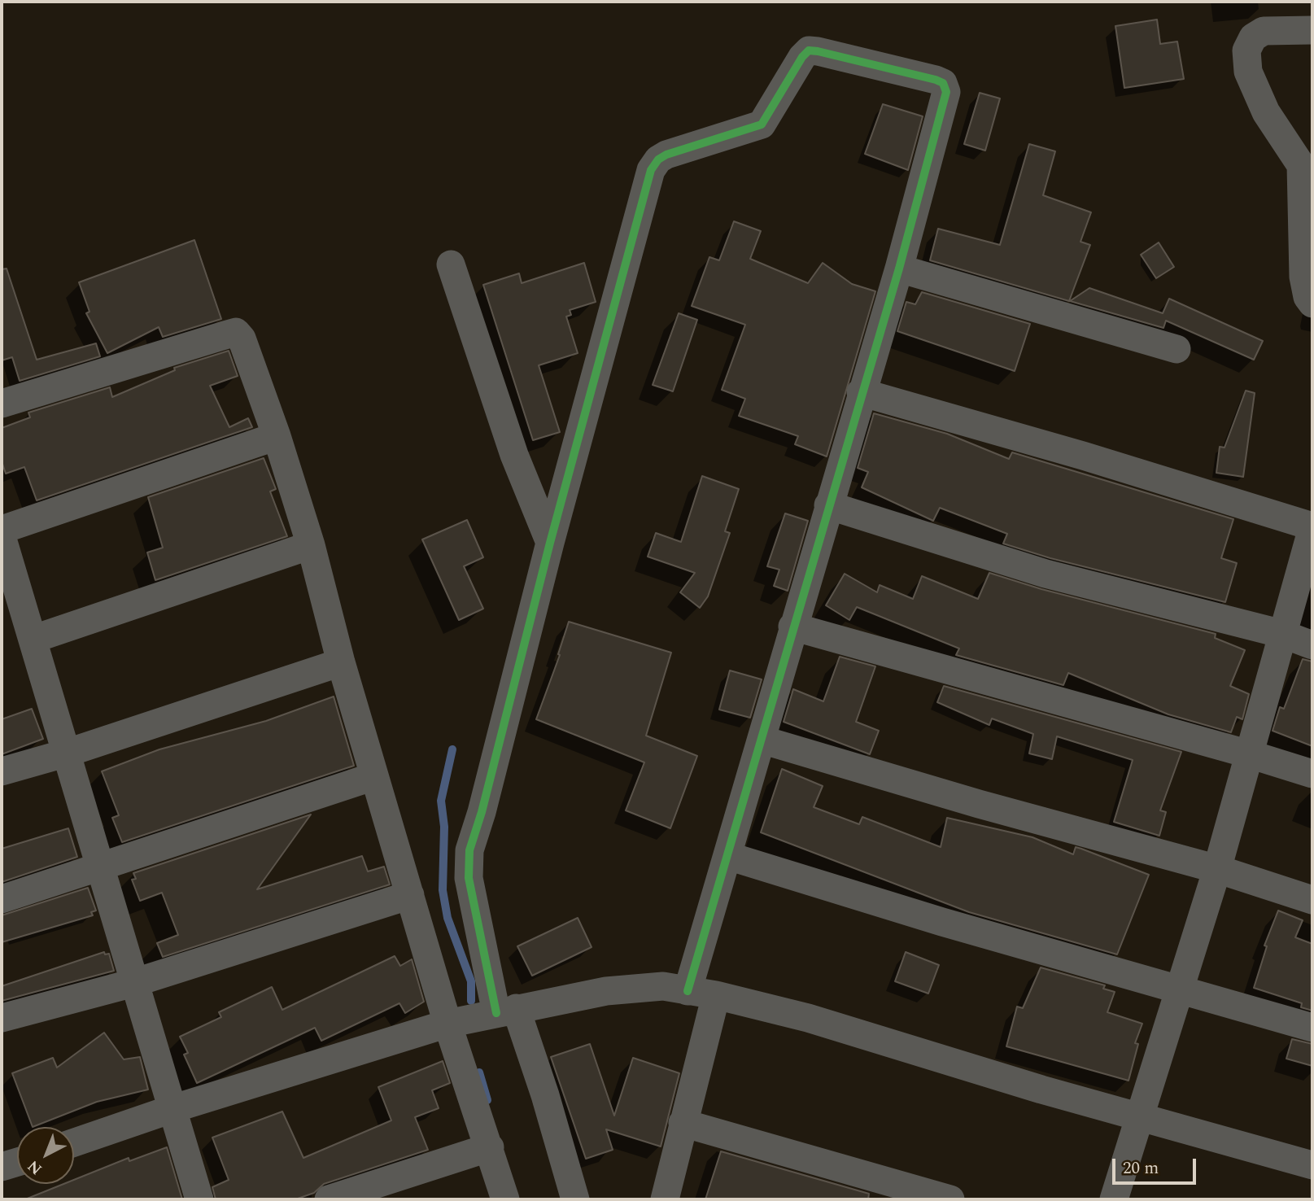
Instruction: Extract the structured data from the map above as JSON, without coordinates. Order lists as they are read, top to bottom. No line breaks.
{"scale_bar":"20 m","north":"bottom left"}
